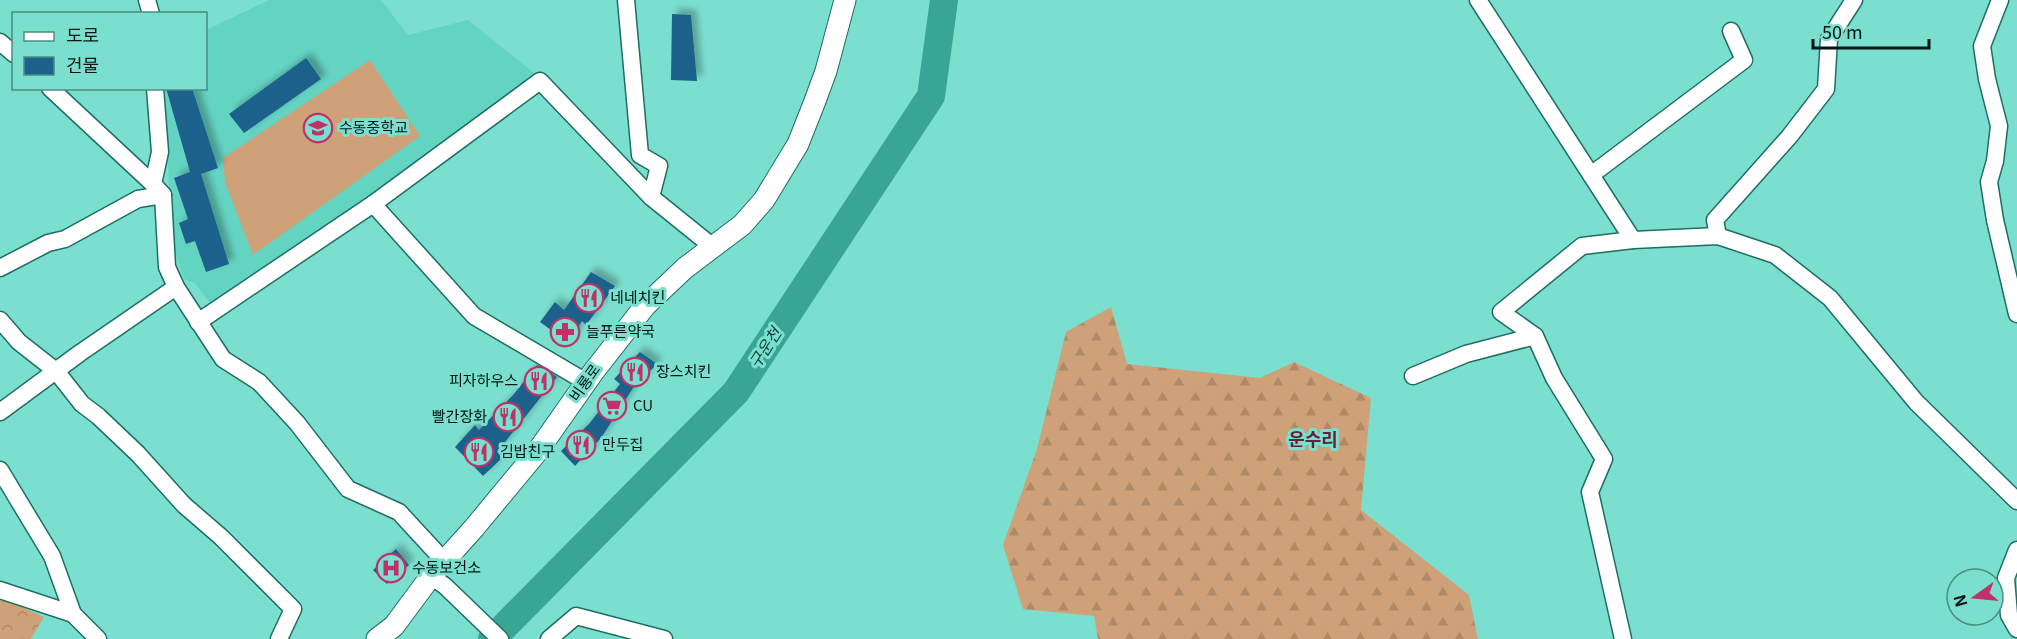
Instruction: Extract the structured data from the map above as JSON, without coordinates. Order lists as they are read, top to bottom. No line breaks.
{"streets":{"main road":["비룡로"]},"districts":["운수리"],"water":["구운천"],"places":{"school or university":["수동중학교"],"restaurant":["네네치킨","장스치킨","피자하우스","빨간장화","만두집","김밥친구"],"pharmacy":["늘푸른약국"],"supermarket":["CU"],"hospital":["수동보건소"]},"legend":["도로","건물"],"scale_bar":"50 m","north":"left"}
